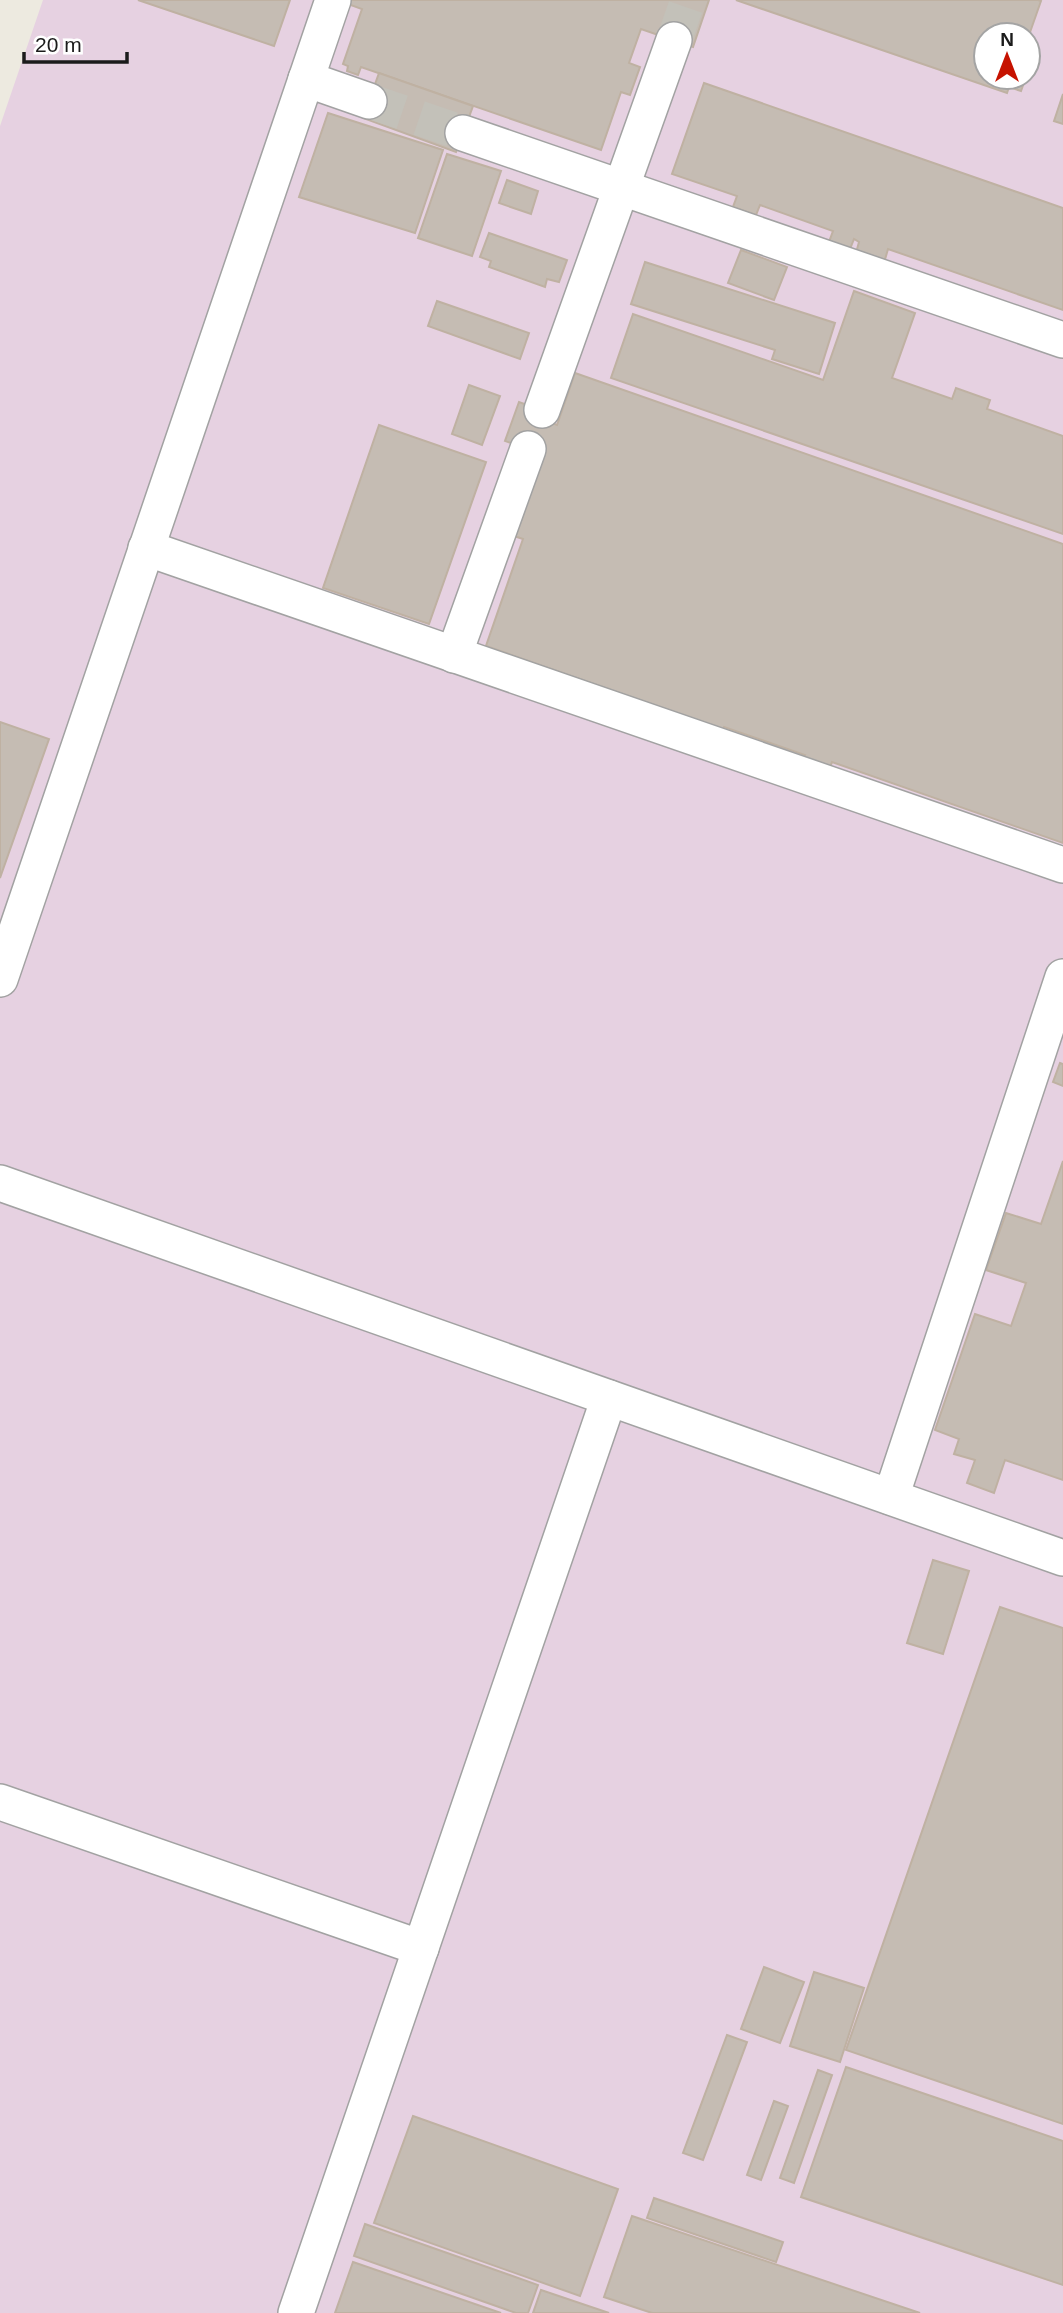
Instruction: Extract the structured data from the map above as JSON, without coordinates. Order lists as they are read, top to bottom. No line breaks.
{"scale_bar":"20 m","north":"top"}
